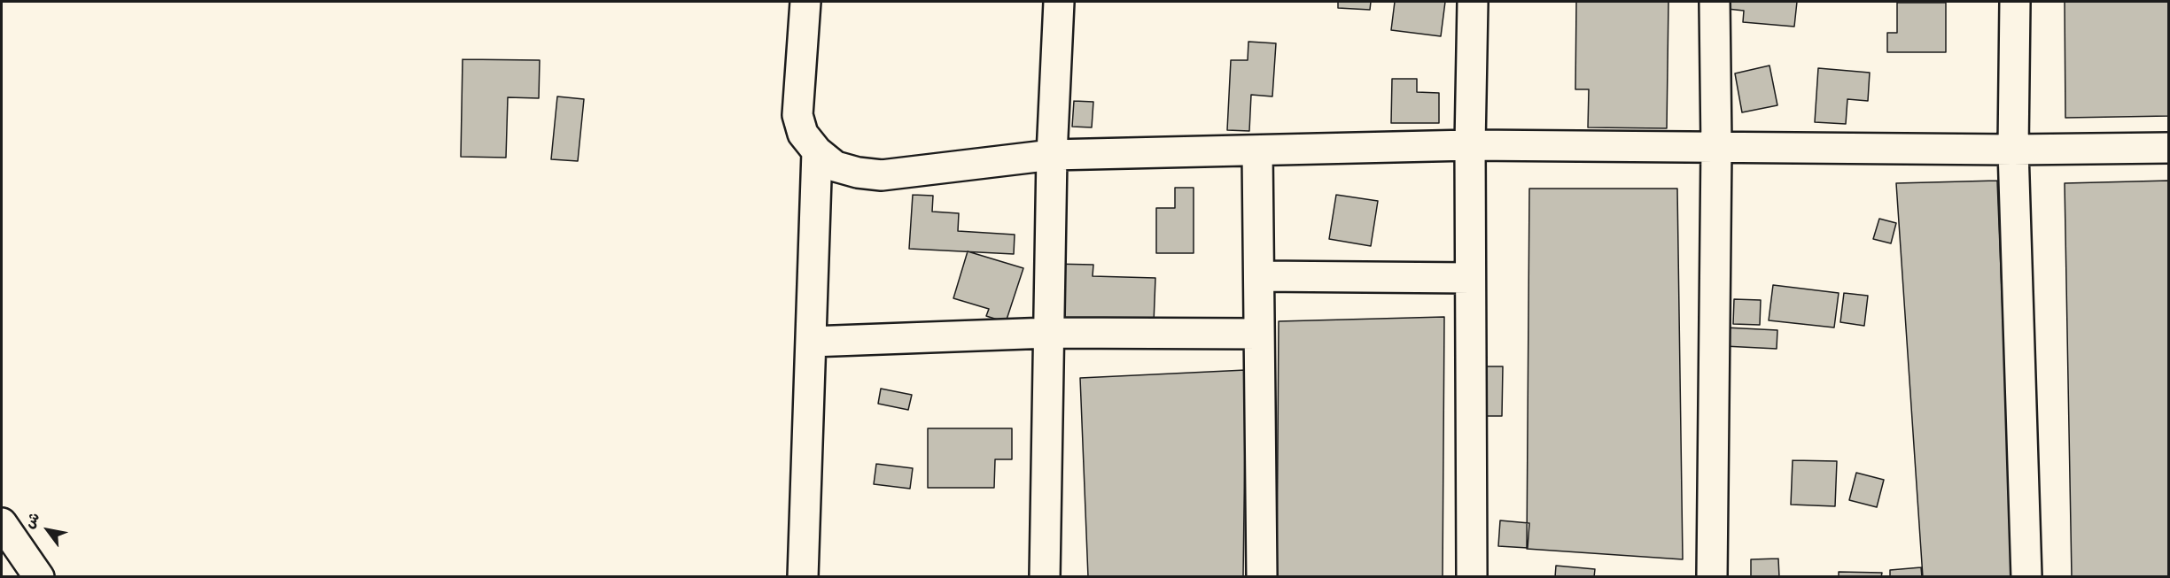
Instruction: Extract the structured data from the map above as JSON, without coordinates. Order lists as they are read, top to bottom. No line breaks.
{"north":"top left"}
